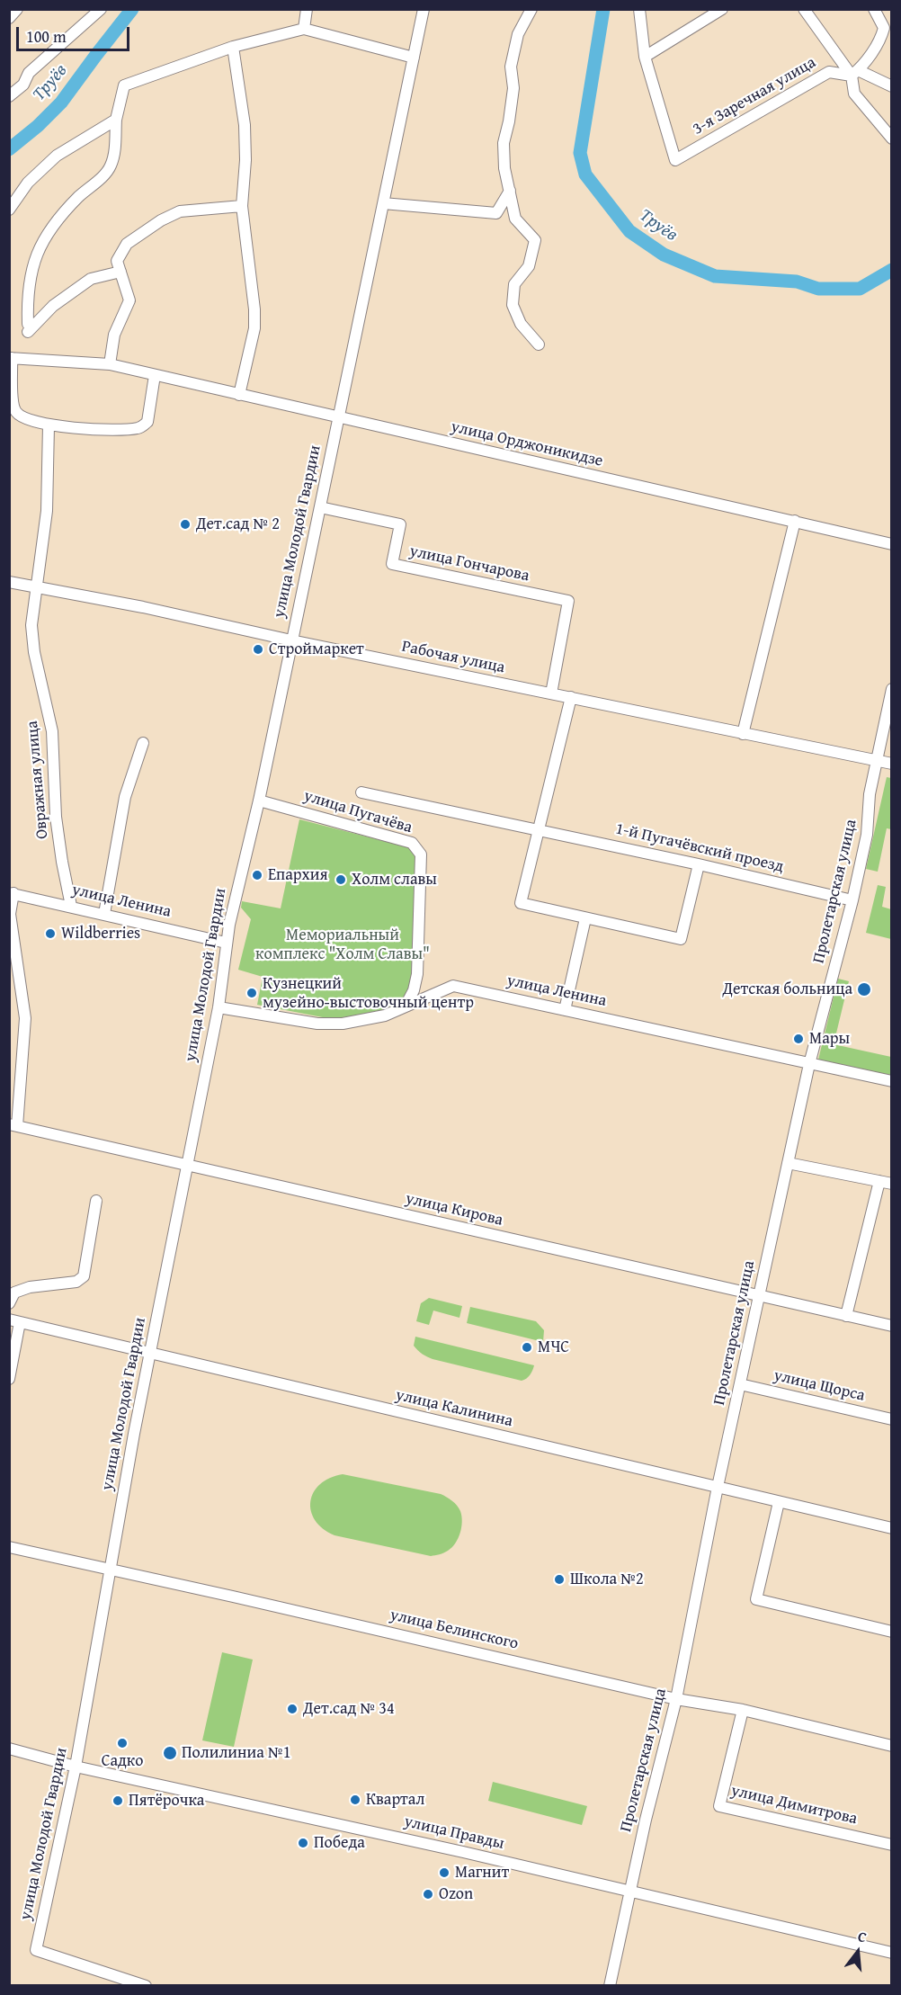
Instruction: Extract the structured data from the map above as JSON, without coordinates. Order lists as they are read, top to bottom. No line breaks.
{"streets":{"street":["3-я Заречная улица","улица Орджоникидзе","улица Молодой Гвардии","улица Гончарова","Рабочая улица","Овражная улица","улица Пугачёва","1-й Пугачёвский проезд","Пролетарская улица","улица Ленина","улица Кирова","улица Щорса","улица Калинина","улица Белинского","улица Димитрова","улица Правды"]},"crossings":[["улица Орджоникидзе","улица Молодой Гвардии"],["улица Орджоникидзе","Овражная улица"],["улица Молодой Гвардии","улица Гончарова"],["улица Молодой Гвардии","Рабочая улица"],["улица Молодой Гвардии","улица Пугачёва"],["улица Молодой Гвардии","улица Ленина"],["улица Молодой Гвардии","улица Кирова"],["улица Молодой Гвардии","улица Калинина"],["улица Молодой Гвардии","улица Белинского"],["улица Молодой Гвардии","улица Правды"],["улица Гончарова","Рабочая улица"],["Рабочая улица","Овражная улица"],["Рабочая улица","Пролетарская улица"],["Овражная улица","улица Ленина"],["улица Пугачёва","улица Ленина"],["1-й Пугачёвский проезд","Пролетарская улица"],["Пролетарская улица","улица Ленина"],["Пролетарская улица","улица Кирова"],["Пролетарская улица","улица Щорса"],["Пролетарская улица","улица Калинина"],["Пролетарская улица","улица Белинского"],["Пролетарская улица","улица Правды"],["улица Белинского","улица Димитрова"]],"water":["Труёв"],"parks":["Мемориальный комплекс \"Холм Славы\""],"places":["Дет.сад № 2","Строймаркет","Епархия","Холм славы","Wildberries","Детская больница","Кузнецкий музейно-выстовочный центр","Мары","МЧС","Школа №2","Дет.сад № 34","Садко","Полилиниа №1","Квартал","Пятёрочка","Победа","Магнит","Ozon"],"scale_bar":"100 m","north":"top"}
